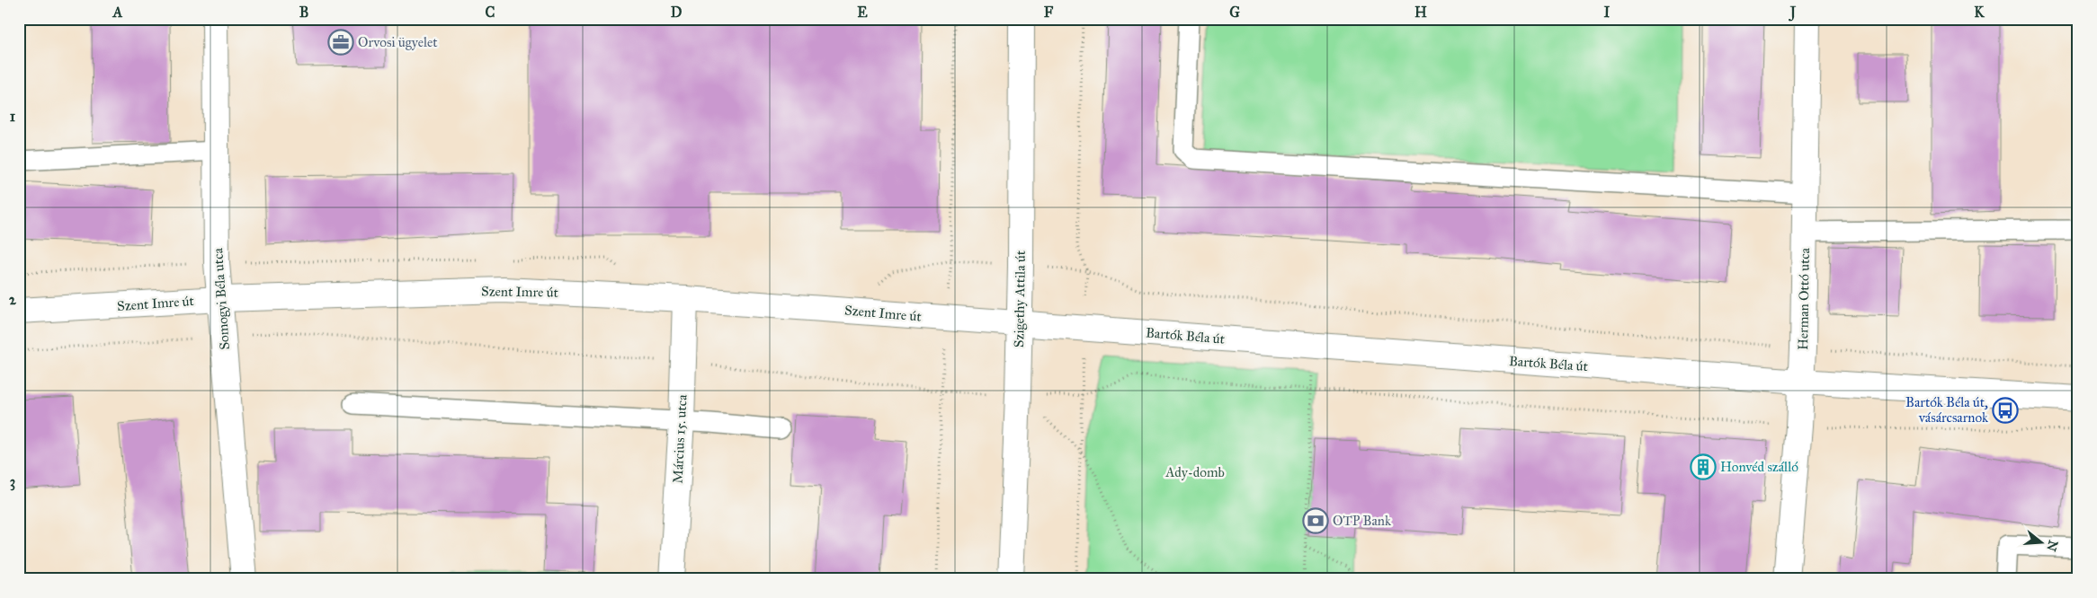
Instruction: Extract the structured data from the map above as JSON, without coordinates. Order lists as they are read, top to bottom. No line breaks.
{"streets":{"street":["Szent Imre út","Somogyi Béla utca","Szigethy Attila út","Herman Ottó utca","Bartók Béla út","Március 15. utca"]},"crossings":[["Szent Imre út","Somogyi Béla utca"],["Szent Imre út","Szigethy Attila út"],["Szent Imre út","Bartók Béla út"],["Szent Imre út","Március 15. utca"],["Szigethy Attila út","Bartók Béla út"],["Herman Ottó utca","Bartók Béla út"]],"parks":["Ady-domb"],"places":{"office":["Orvosi ügyelet"],"bus stop":["Bartók Béla út, vásárcsarnok"],"building":["Honvéd szálló"],"bank":["OTP Bank"]},"north":"right","grid":{"columns":["A","B","C","D","E","F","G","H","I","J","K"],"rows":["1","2","3"]}}
